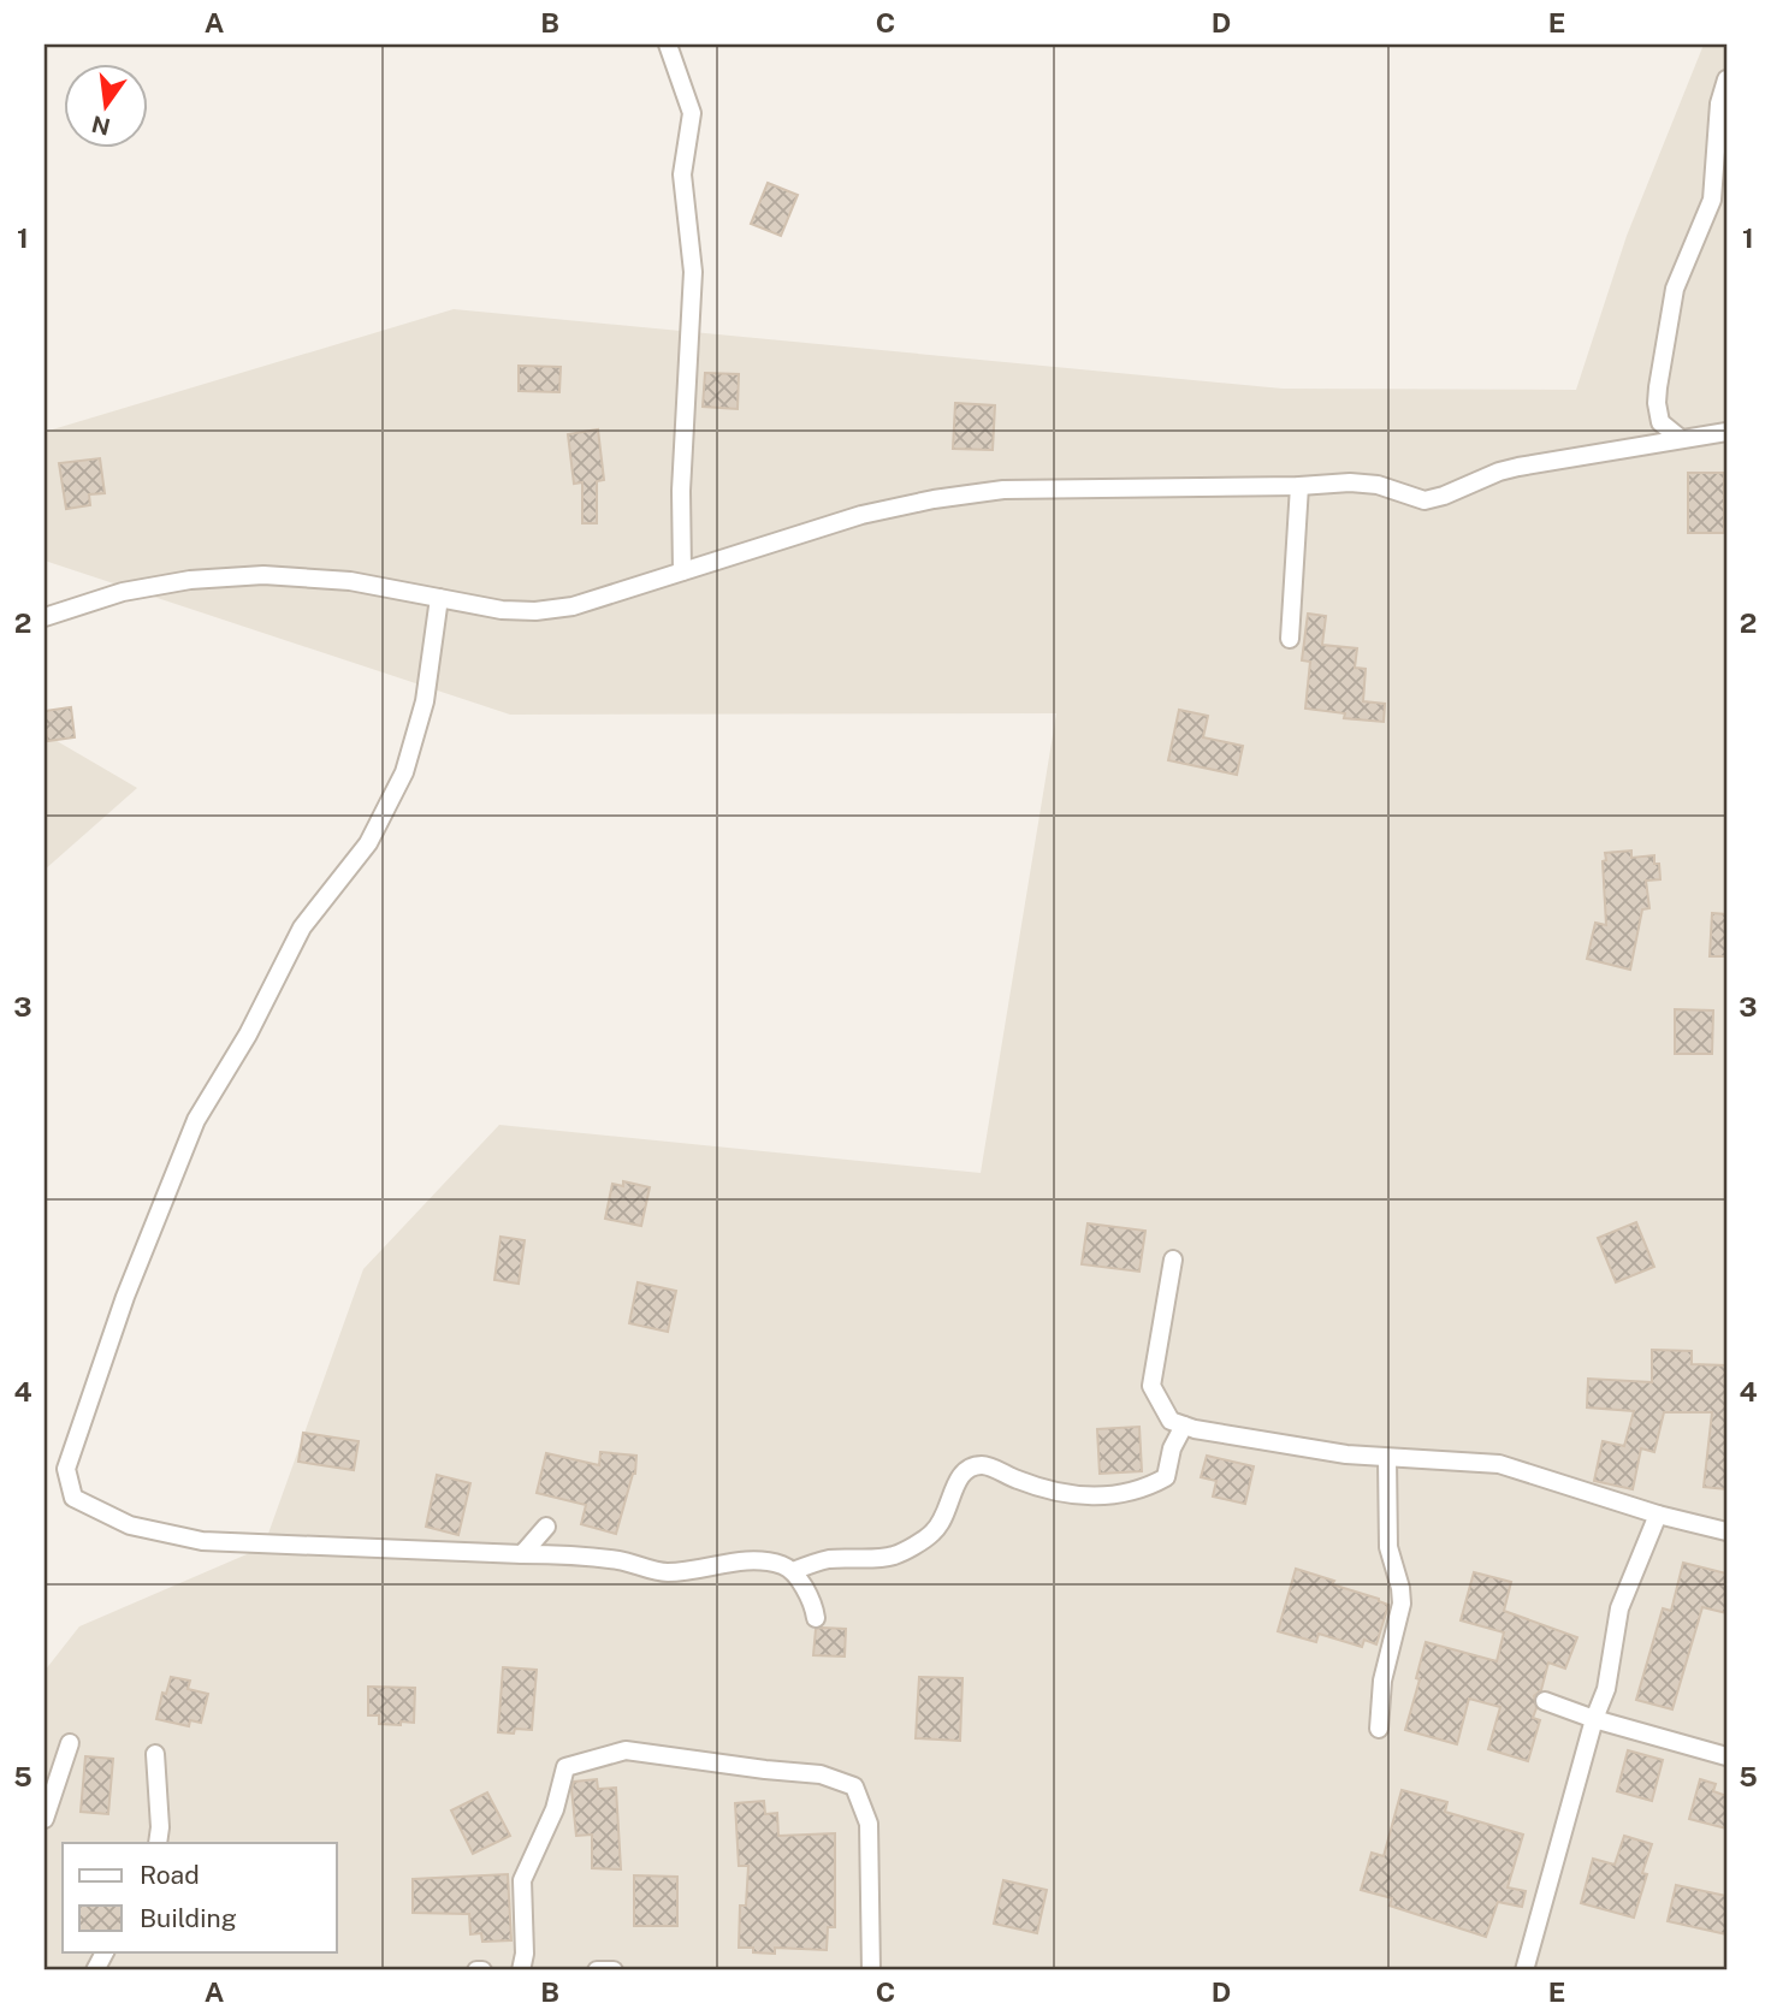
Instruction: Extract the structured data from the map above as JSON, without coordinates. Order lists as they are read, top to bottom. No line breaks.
{"legend":["Road","Building"],"north":"bottom","grid":{"columns":["A","B","C","D","E"],"rows":["1","2","3","4","5"]}}
